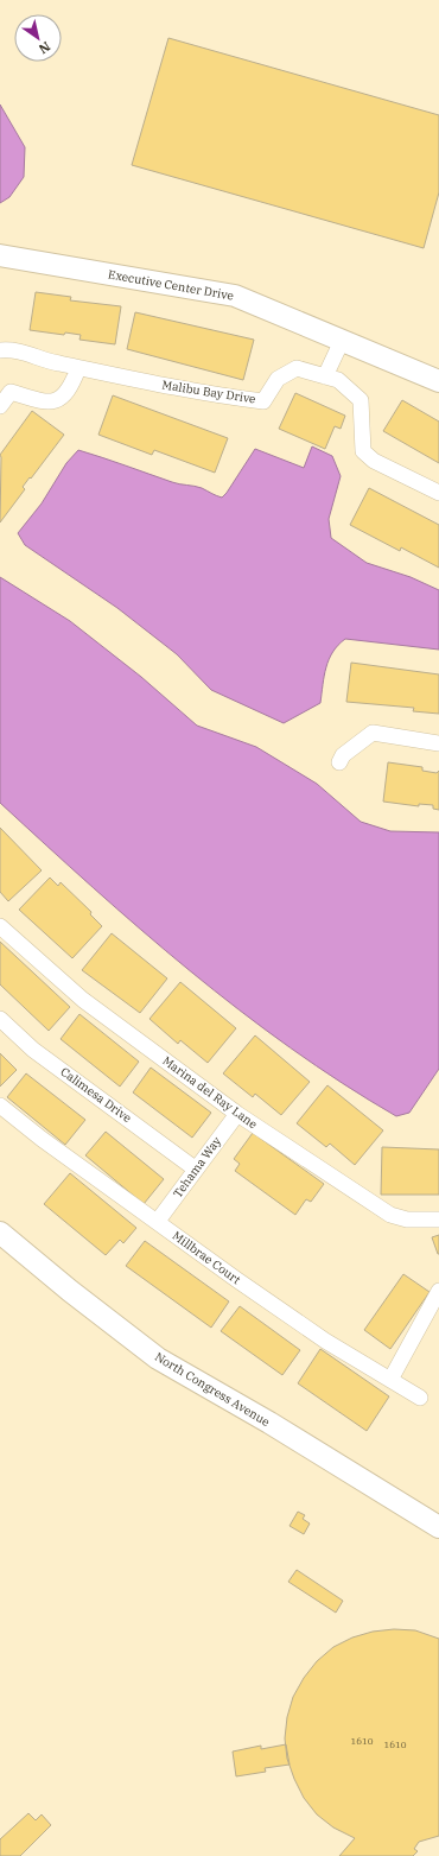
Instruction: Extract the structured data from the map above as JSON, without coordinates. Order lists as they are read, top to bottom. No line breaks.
{"streets":{"street":["Executive Center Drive","Malibu Bay Drive","Marina del Ray Lane","Calimesa Drive","Tehama Way","Millbrae Court","North Congress Avenue"]},"crossings":[["Marina del Ray Lane","Tehama Way"],["Calimesa Drive","Tehama Way"],["Tehama Way","Millbrae Court"]],"house_numbers":["1610","1610"],"north":"bottom right"}
